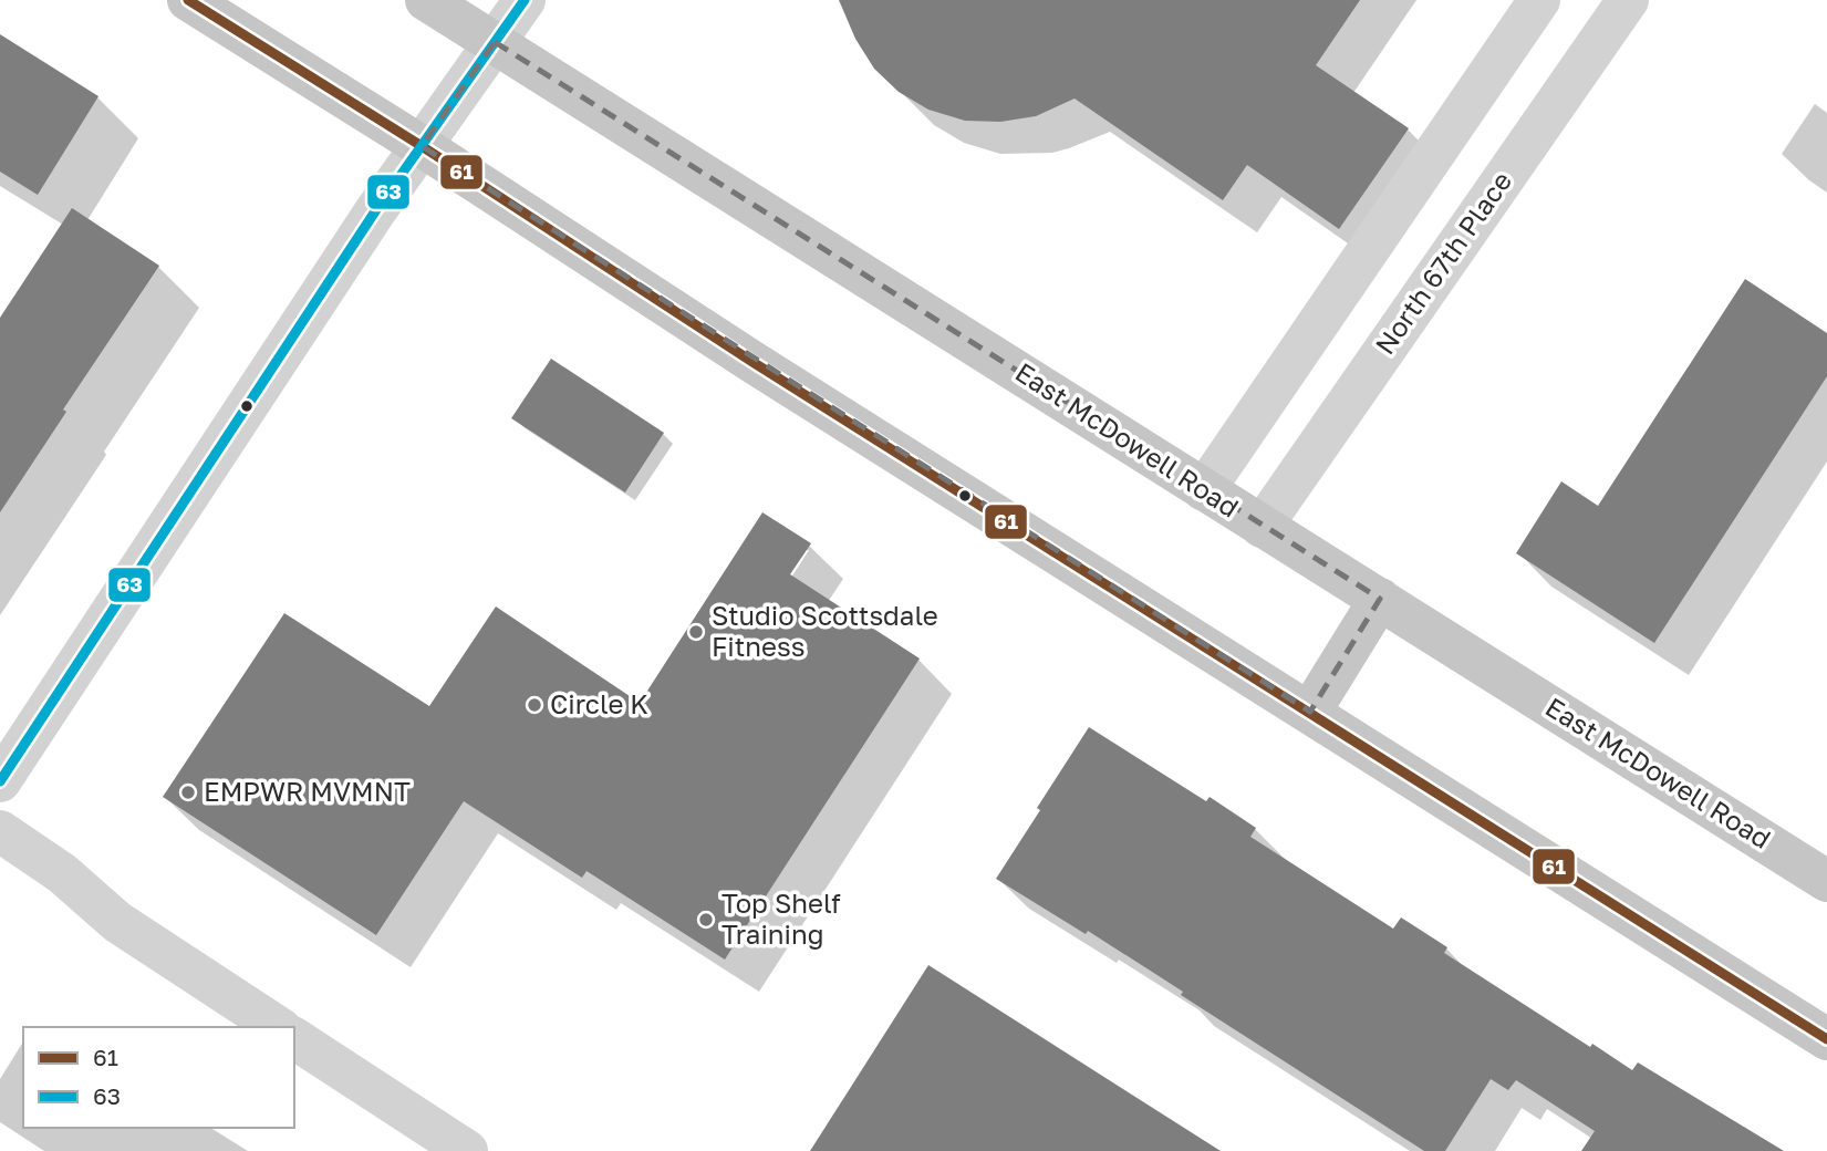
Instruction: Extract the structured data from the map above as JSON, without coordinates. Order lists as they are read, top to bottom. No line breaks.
{"streets":{"main road":["East McDowell Road"],"street":["North 67th Place"]},"crossings":[["North 67th Place","East McDowell Road"]],"places":["Studio Scottsdale Fitness","Circle K","EMPWR MVMNT","Top Shelf Training"],"lines":["transit line 61","transit line 63"],"legend":["61","63"]}
